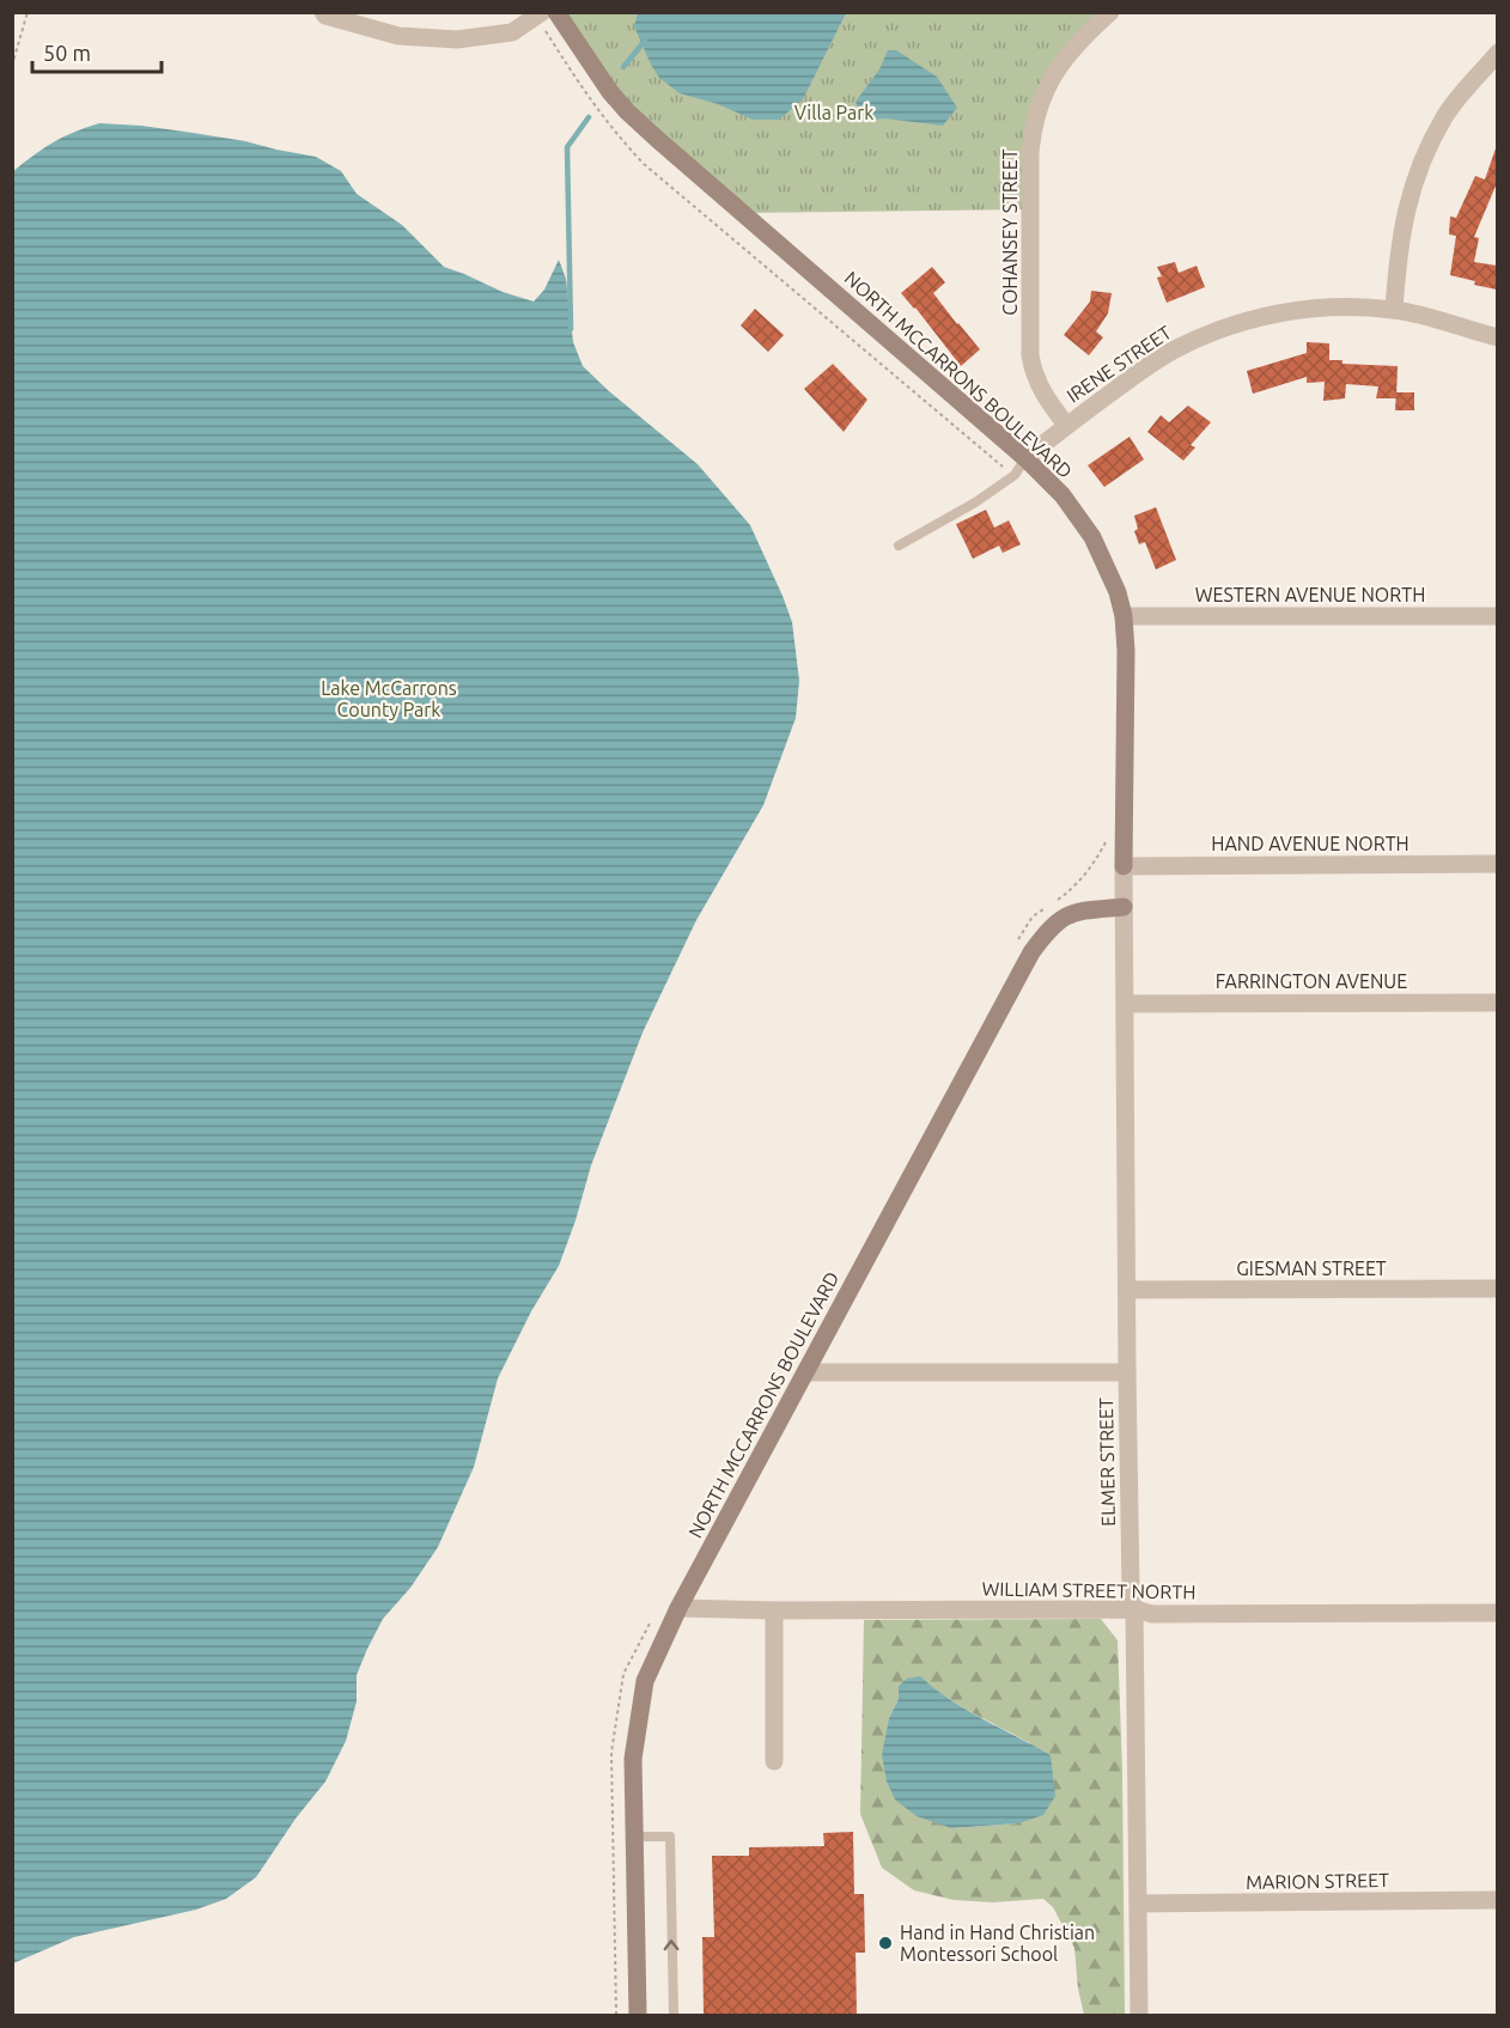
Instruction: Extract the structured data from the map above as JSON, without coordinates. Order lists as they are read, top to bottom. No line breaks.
{"streets":{"street":["COHANSEY STREET","IRENE STREET","NORTH MCCARRONS BOULEVARD","WESTERN AVENUE NORTH","HAND AVENUE NORTH","FARRINGTON AVENUE","GIESMAN STREET","ELMER STREET","WILLIAM STREET NORTH","MARION STREET"]},"crossings":[["COHANSEY STREET","IRENE STREET"],["IRENE STREET","NORTH MCCARRONS BOULEVARD"],["NORTH MCCARRONS BOULEVARD","WESTERN AVENUE NORTH"],["NORTH MCCARRONS BOULEVARD","HAND AVENUE NORTH"],["NORTH MCCARRONS BOULEVARD","ELMER STREET"],["NORTH MCCARRONS BOULEVARD","WILLIAM STREET NORTH"],["HAND AVENUE NORTH","ELMER STREET"],["FARRINGTON AVENUE","ELMER STREET"],["GIESMAN STREET","ELMER STREET"],["ELMER STREET","WILLIAM STREET NORTH"],["ELMER STREET","MARION STREET"]],"parks":["Villa Park","Lake McCarrons County Park"],"places":["Hand in Hand Christian Montessori School"],"scale_bar":"50 m"}
